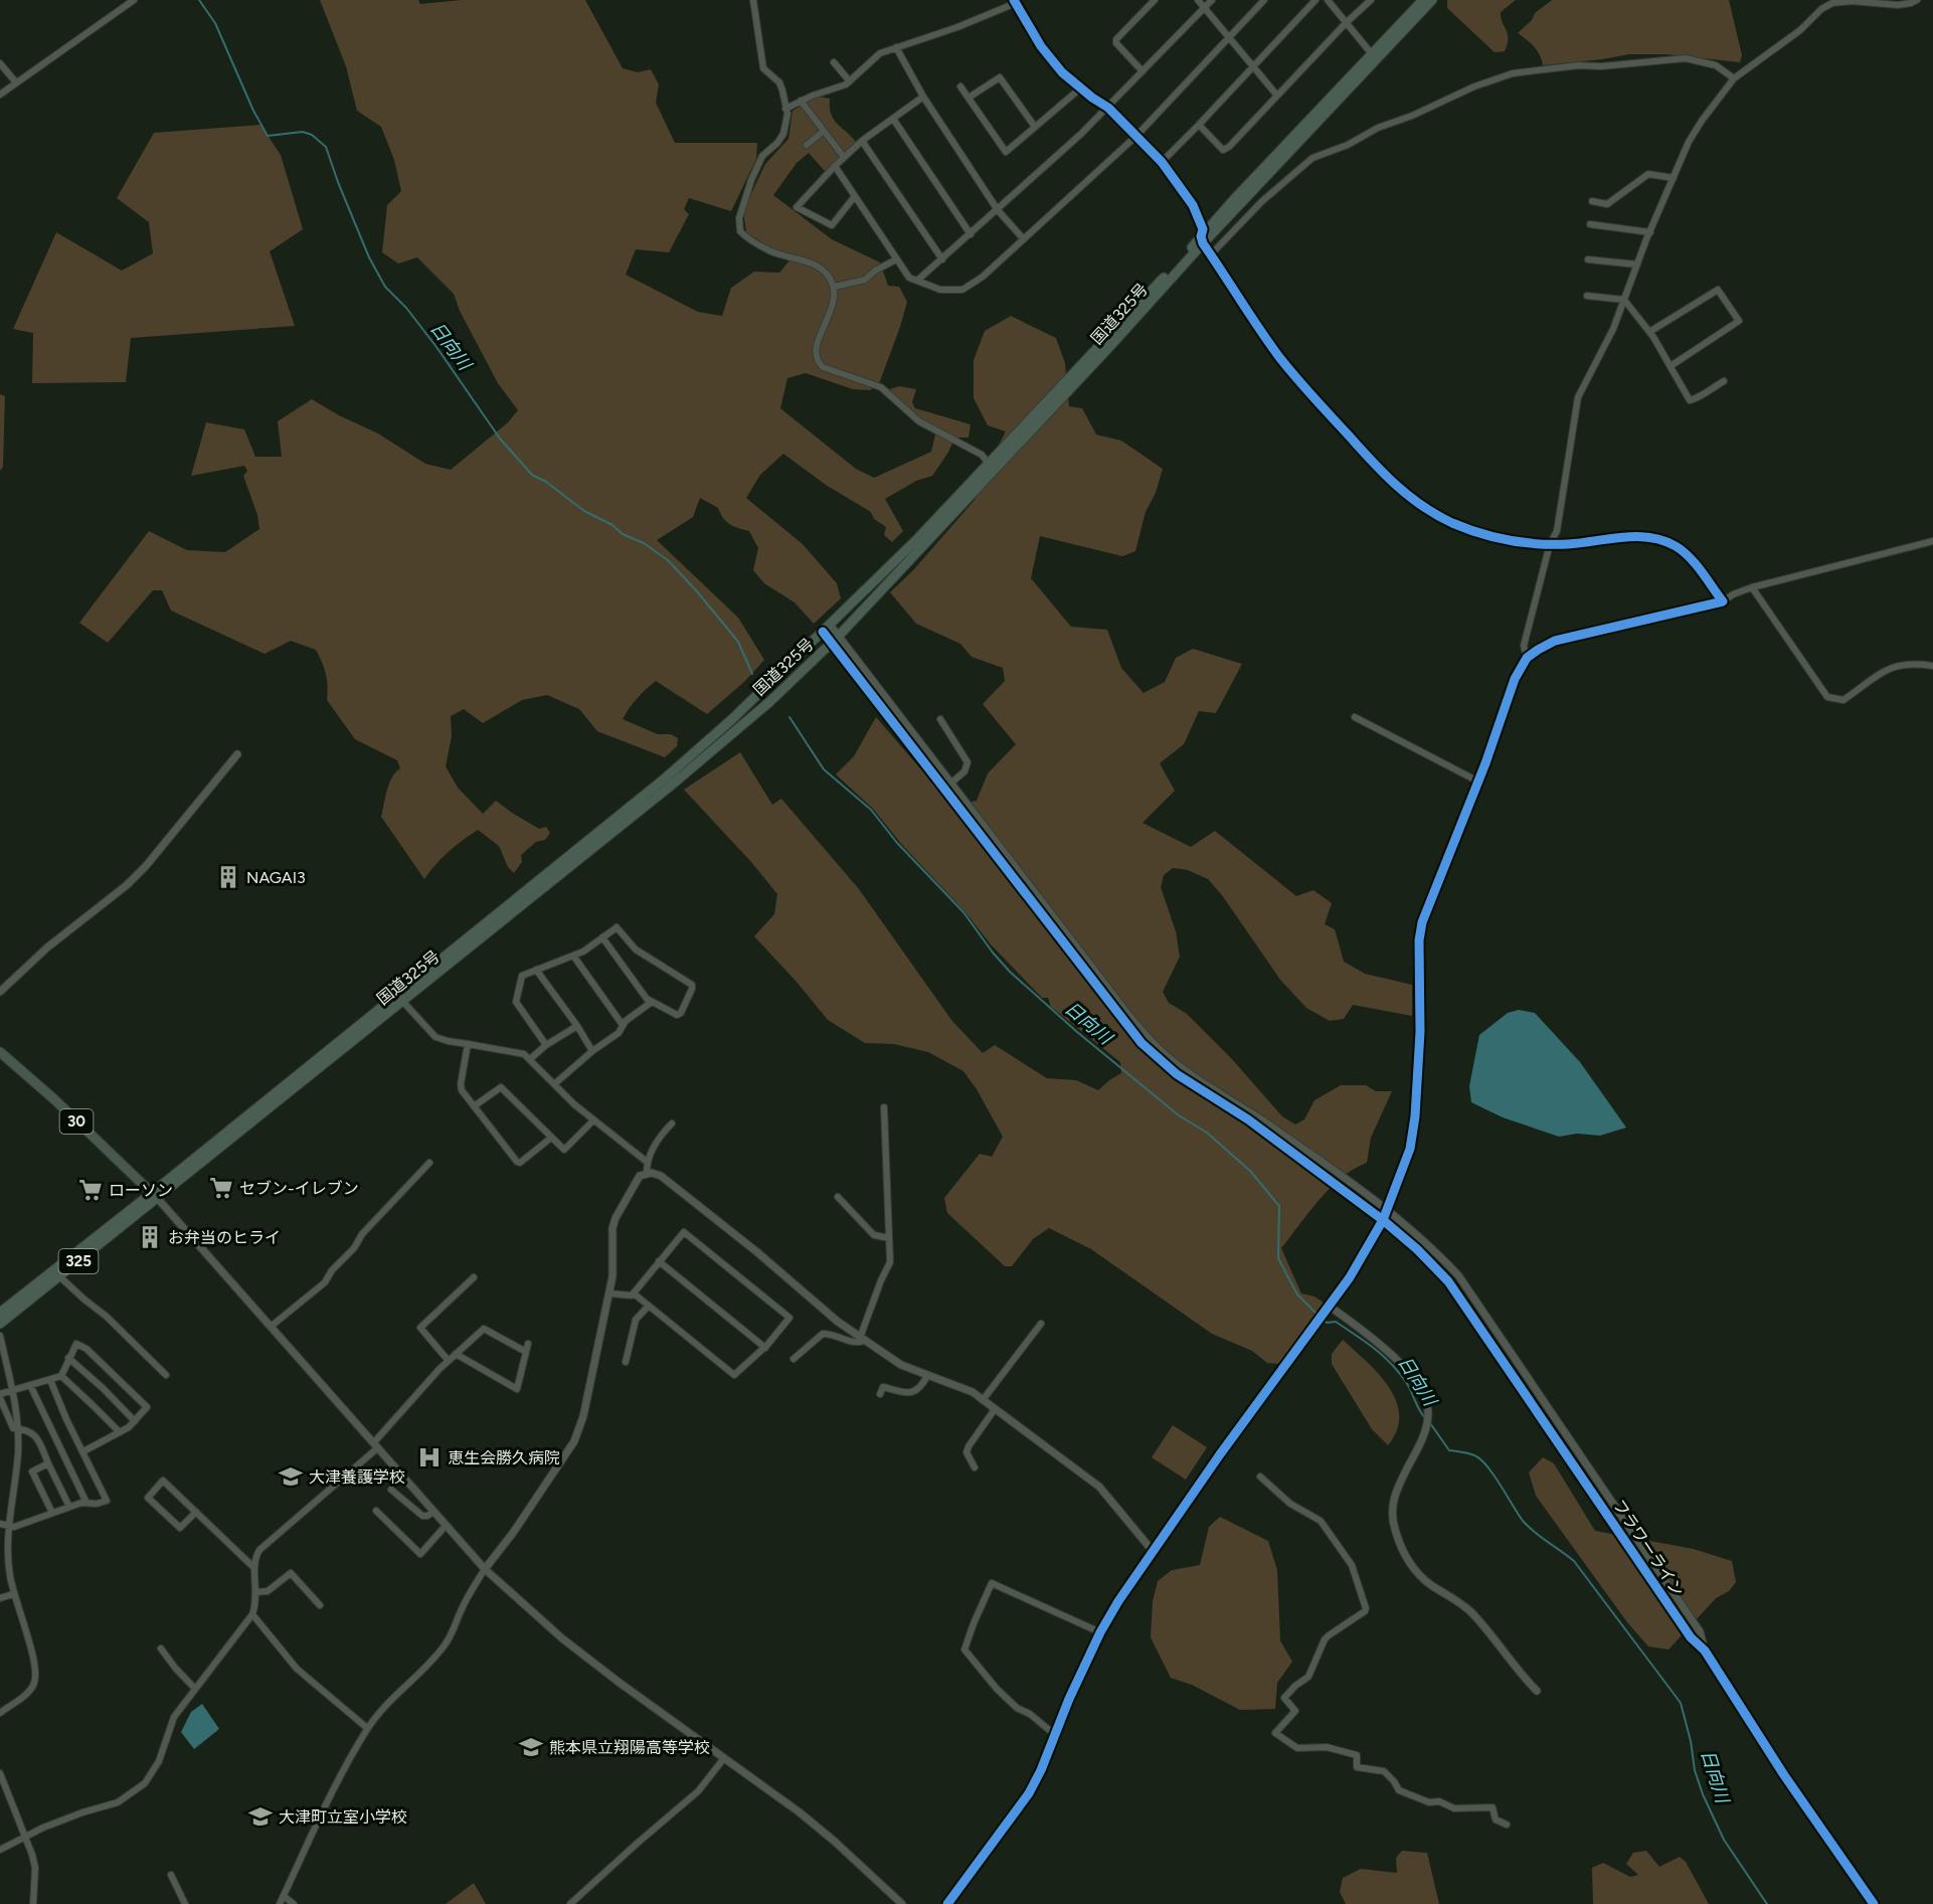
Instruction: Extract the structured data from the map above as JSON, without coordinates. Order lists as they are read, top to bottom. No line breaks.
{"streets":{"highway":["国道325号","325"],"main road":["30"],"street":["フラワーライン"]},"crossings":[["国道325号","30"]],"water":["日向川"],"places":{"building":["NAGAI3","お弁当のヒライ"],"supermarket":["セブン-イレブン","ローソン"],"hospital":["恵生会勝久病院"],"school or university":["大津養護学校","熊本県立翔陽高等学校","大津町立室小学校"]}}
